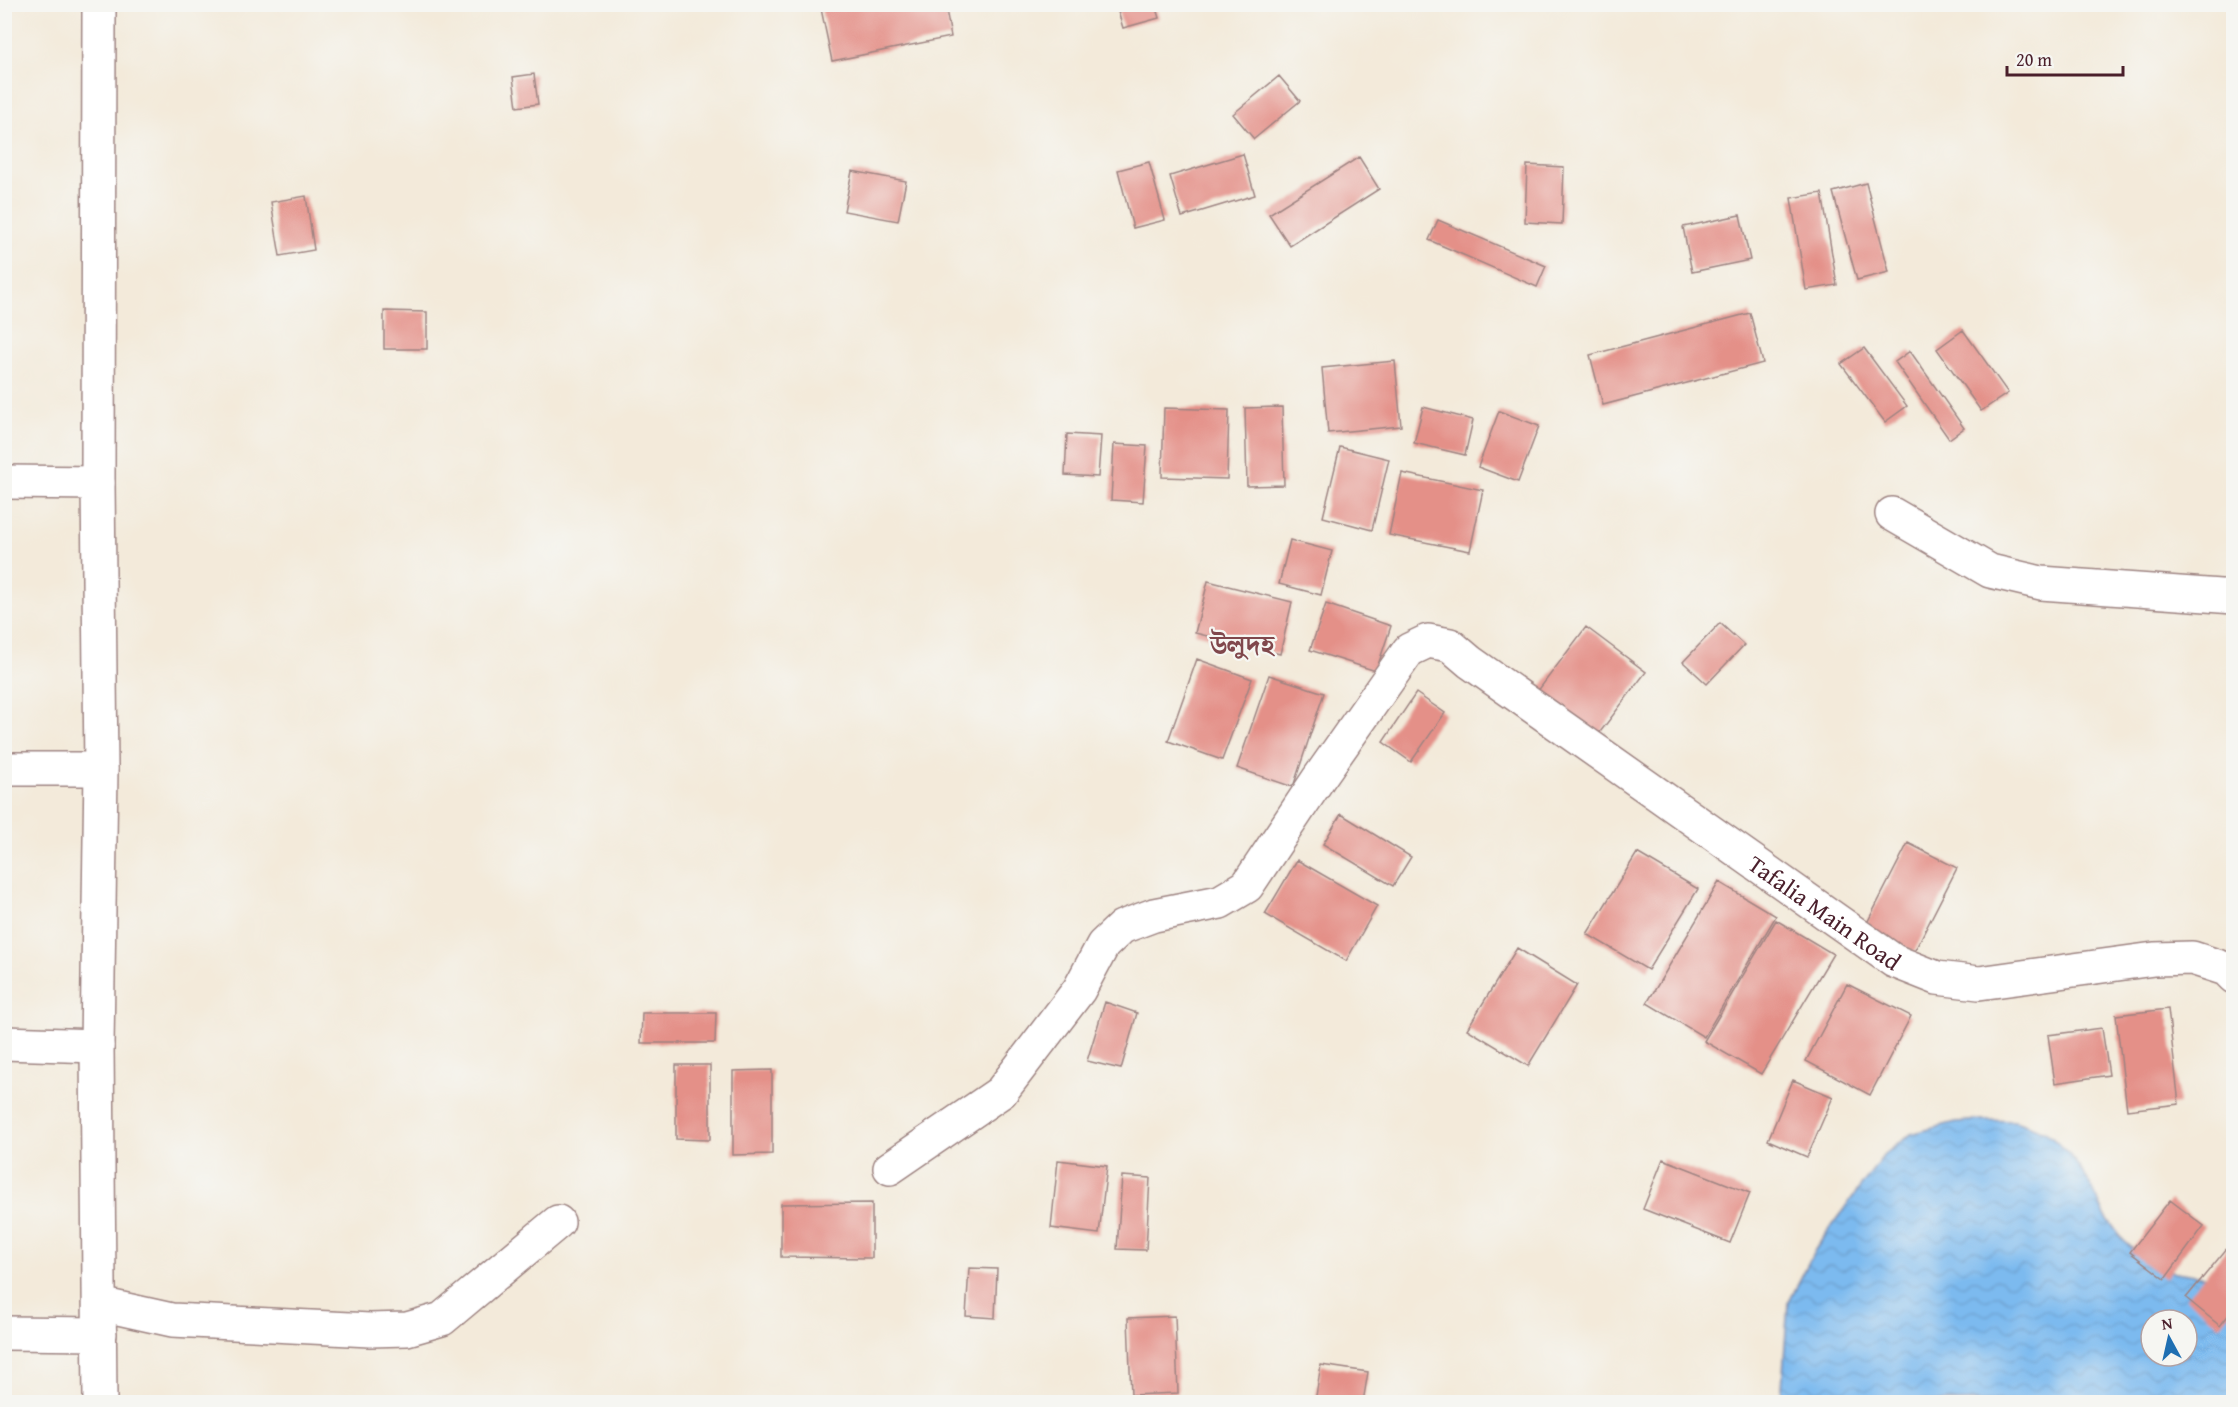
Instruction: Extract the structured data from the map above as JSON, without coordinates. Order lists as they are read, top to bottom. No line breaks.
{"streets":{"street":["Tafalia Main Road"]},"districts":["উলুদহ"],"scale_bar":"20 m","north":"top"}
